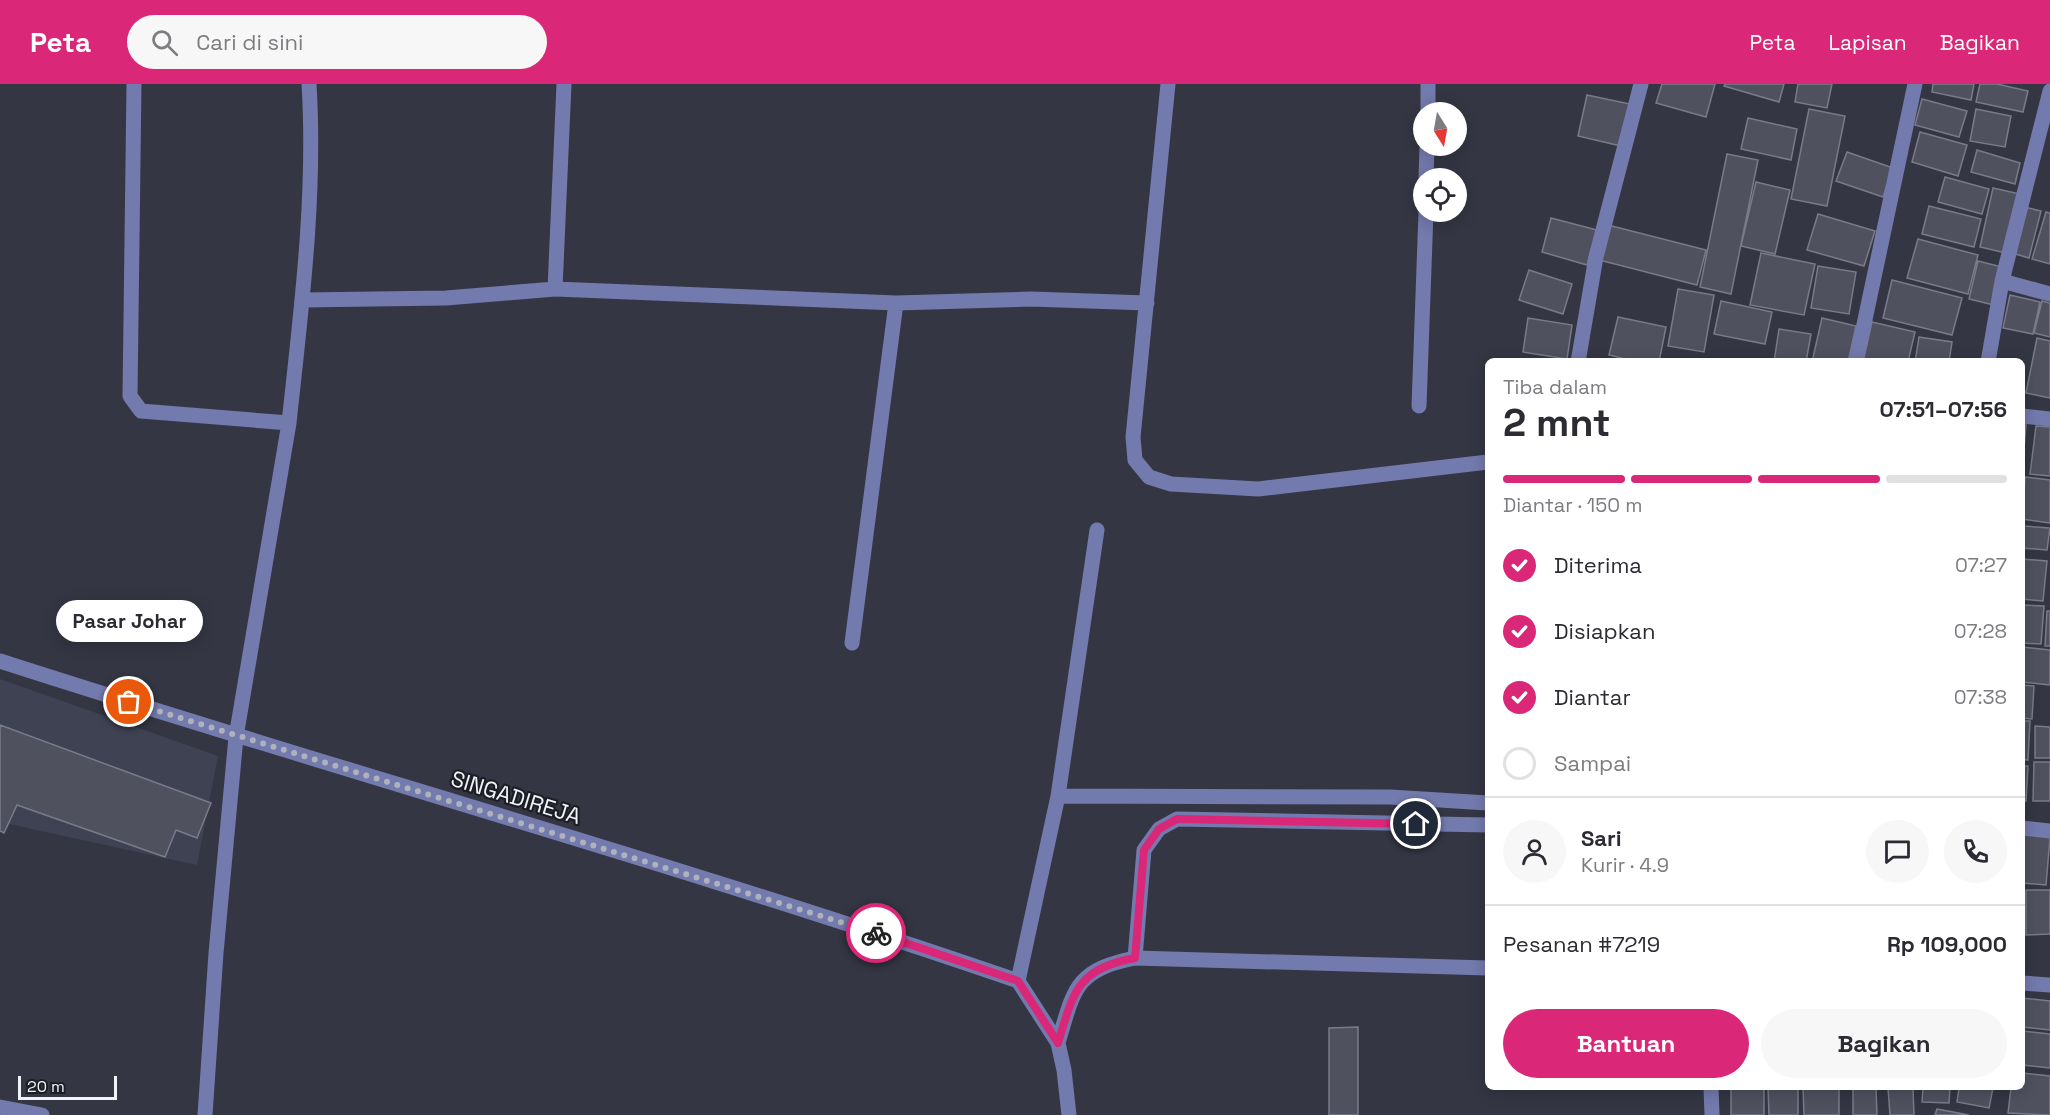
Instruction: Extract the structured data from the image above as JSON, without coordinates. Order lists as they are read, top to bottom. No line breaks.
{"streets":{"street":["SINGADIREJA"]},"places":["Pasar Johar"],"scale_bar":"20 m","north":"bottom","page":{"header":"Peta","search":"Cari di sini","nav":["Peta","Lapisan","Bagikan"],"heading":["2 mnt","Tiba dalam","07:51–07:56"],"panel":["Sari","Kurir · 4.9","Pesanan #7219","Rp 109,000"],"bar":"Diantar · 150 m","list":[["Diterima","07:27"],["Disiapkan","07:28"],["Diantar","07:38"],"Sampai"],"bubble":"Pasar Johar","buttons":["Bantuan","Bagikan"],"scale":"20 m"}}
